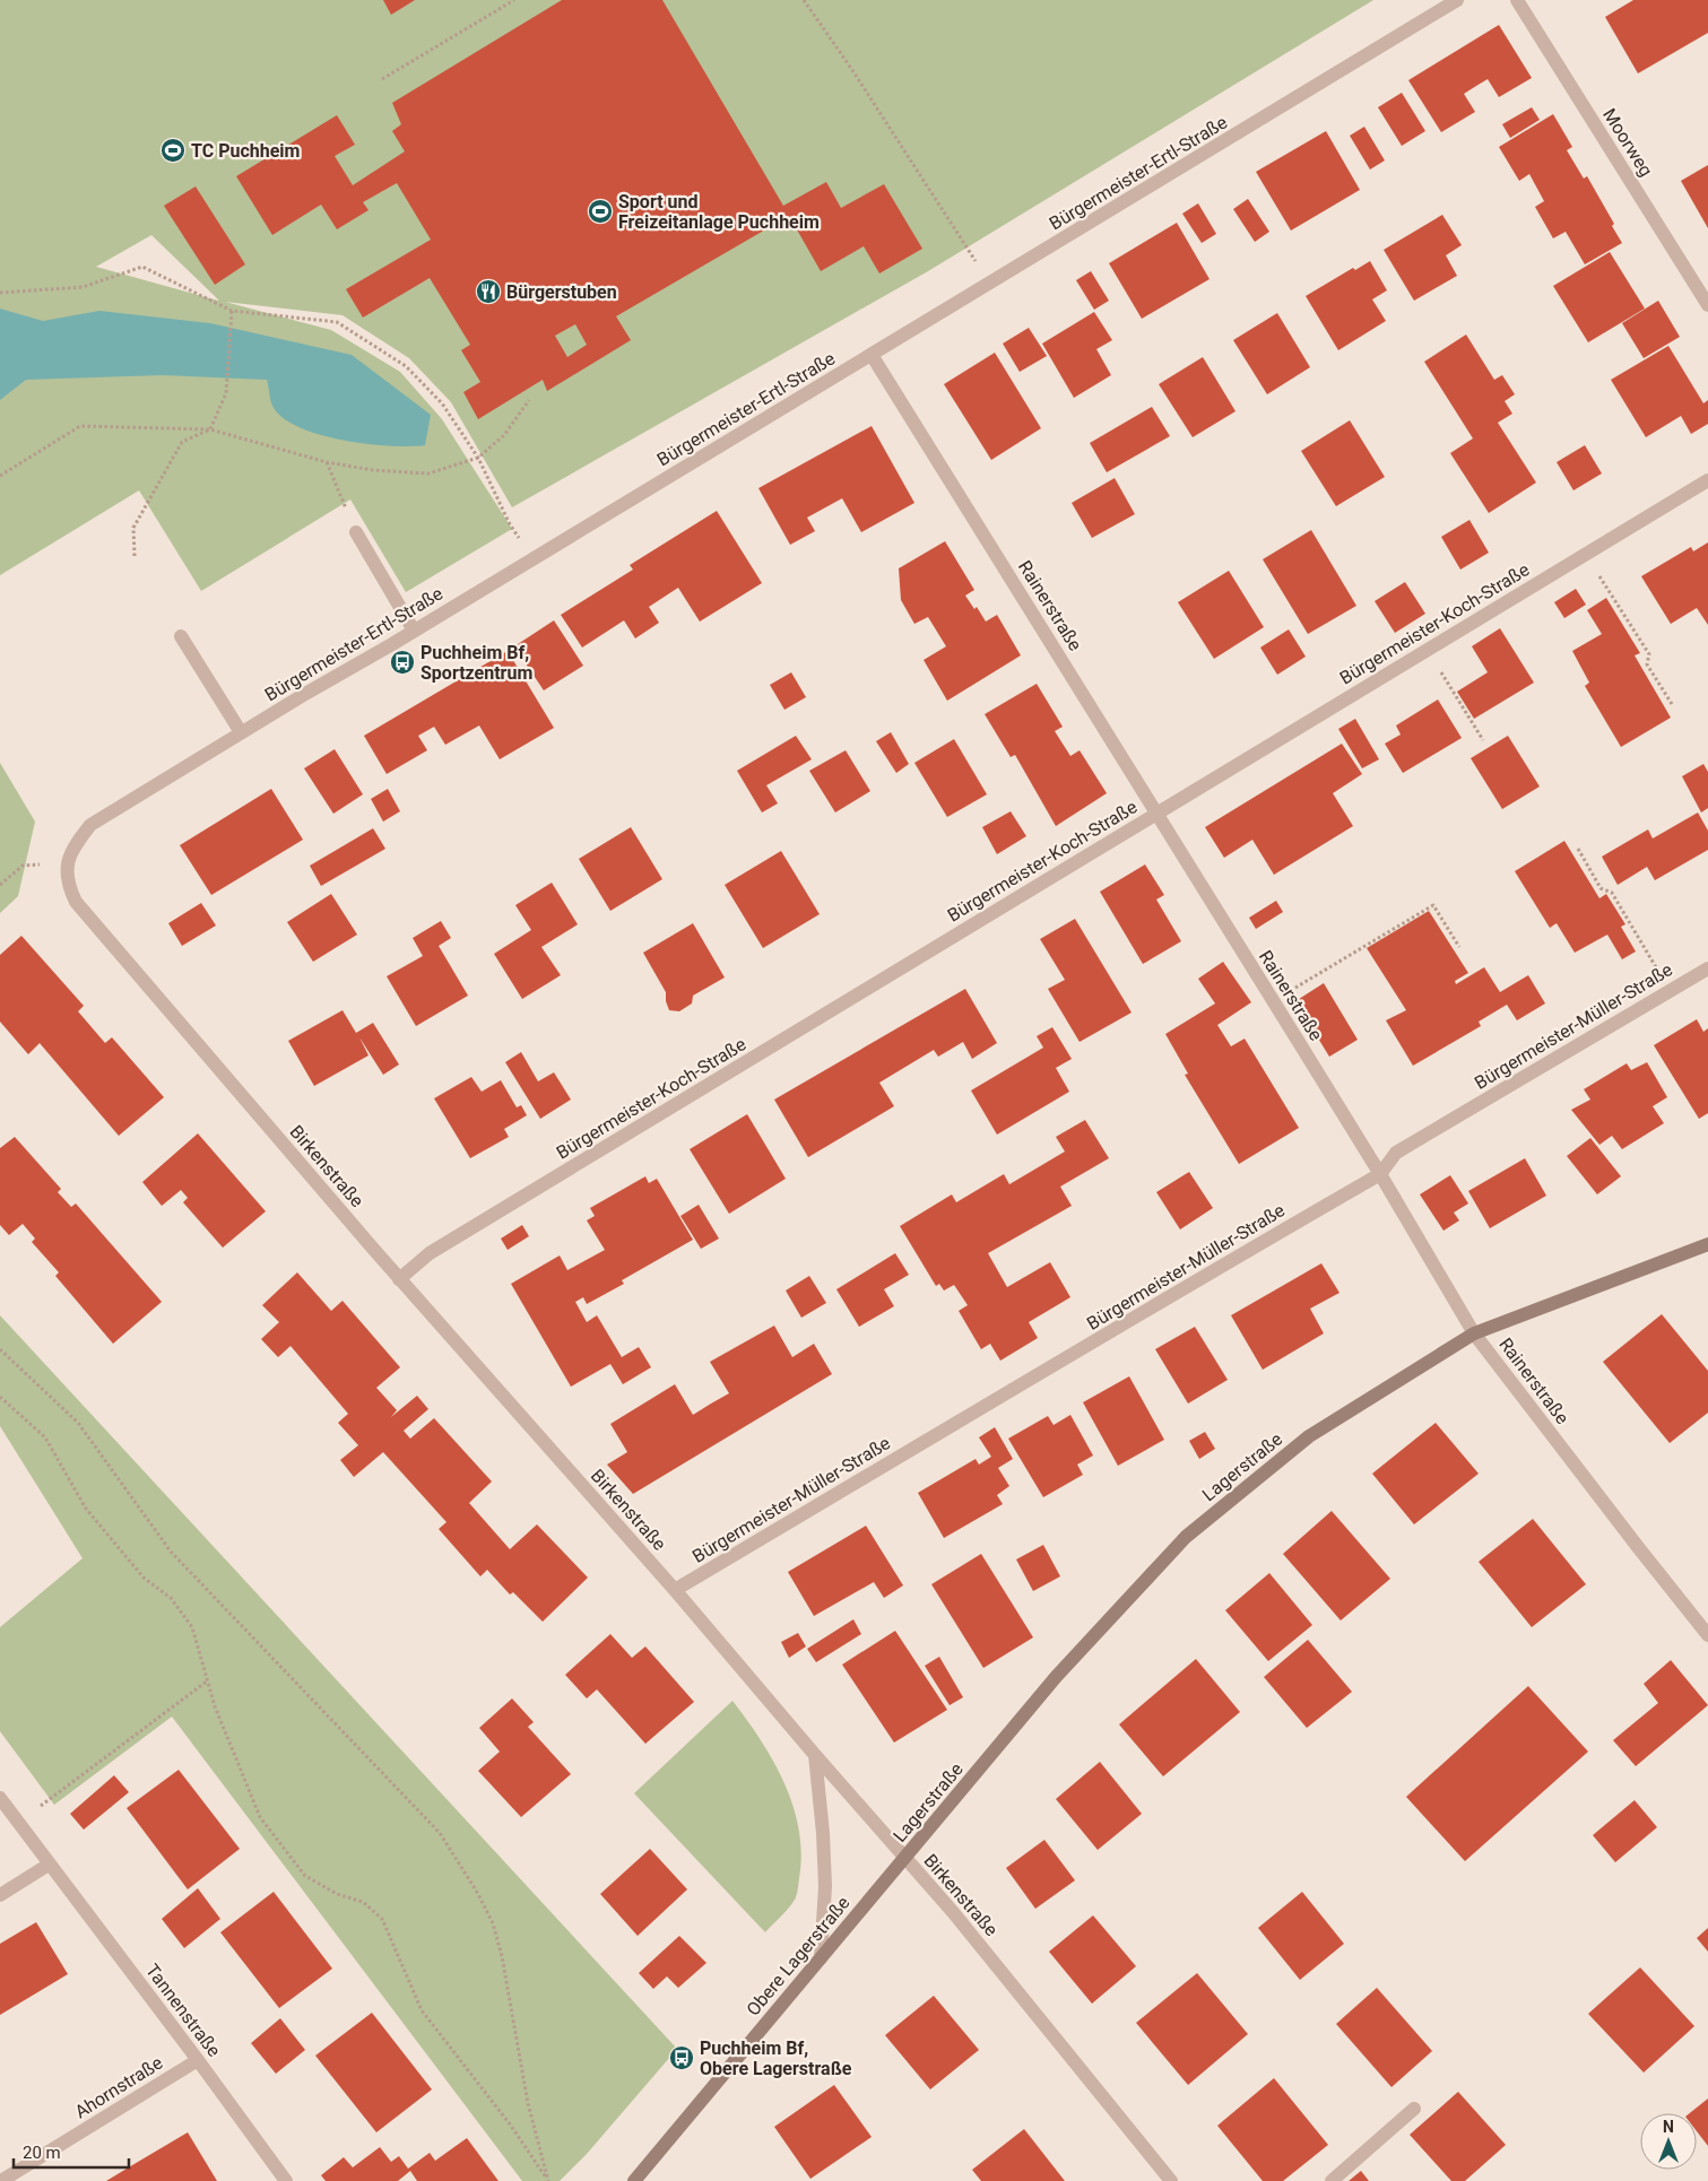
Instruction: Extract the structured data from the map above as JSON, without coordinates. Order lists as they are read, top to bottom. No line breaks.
{"streets":{"street":["Moorweg","Bürgermeister-Ertl-Straße","Rainerstraße","Bürgermeister-Koch-Straße","Bürgermeister-Müller-Straße","Birkenstraße","Lagerstraße","Obere Lagerstraße","Tannenstraße","Ahornstraße"]},"crossings":[["Bürgermeister-Ertl-Straße","Rainerstraße"],["Bürgermeister-Ertl-Straße","Birkenstraße"],["Rainerstraße","Bürgermeister-Koch-Straße"],["Rainerstraße","Bürgermeister-Müller-Straße"],["Rainerstraße","Lagerstraße"],["Bürgermeister-Koch-Straße","Birkenstraße"],["Bürgermeister-Müller-Straße","Birkenstraße"],["Birkenstraße","Lagerstraße"],["Birkenstraße","Obere Lagerstraße"],["Lagerstraße","Obere Lagerstraße"],["Tannenstraße","Ahornstraße"]],"places":{"sports":["TC Puchheim","Sport und Freizeitanlage Puchheim"],"restaurant":["Bürgerstuben"],"bus stop":["Puchheim Bf, Sportzentrum","Puchheim Bf, Obere Lagerstraße"]},"scale_bar":"20 m","north":"top"}
